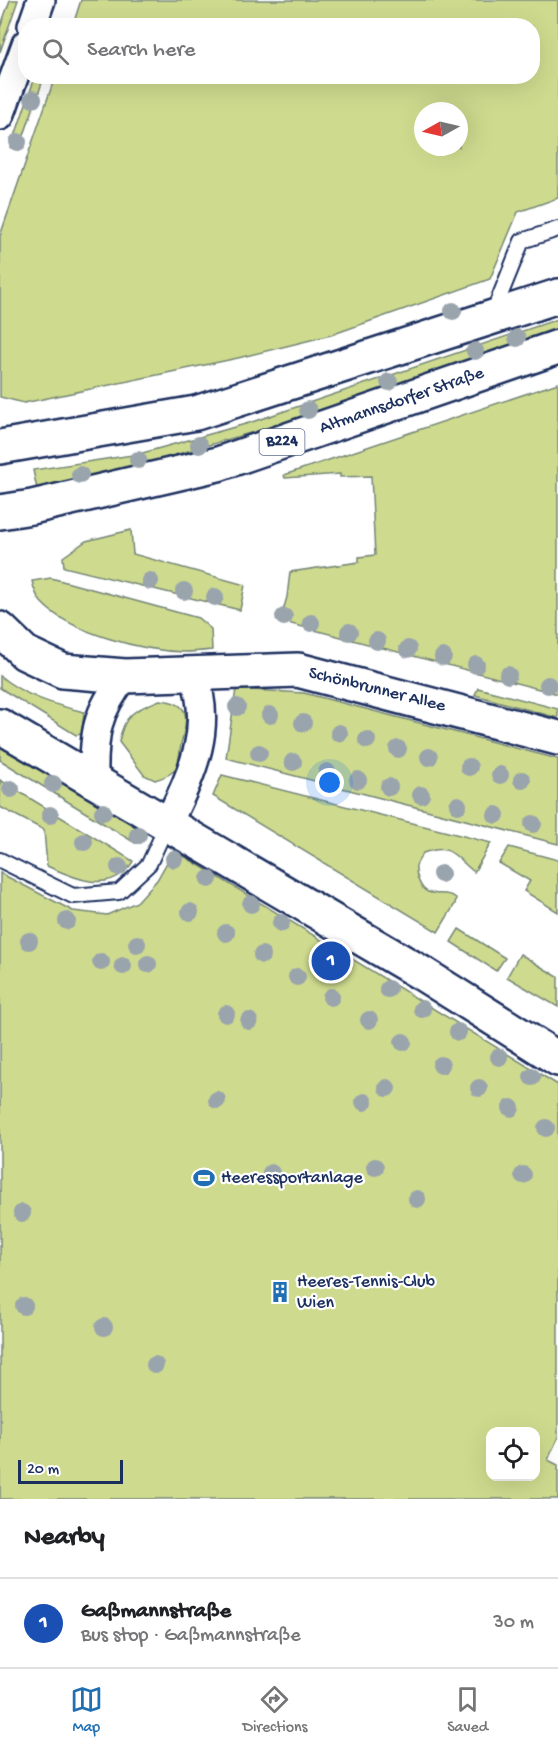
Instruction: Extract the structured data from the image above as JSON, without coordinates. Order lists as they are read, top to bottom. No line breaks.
{"streets":{"street":["Altmannsdorfer Straße","B224","Schönbrunner Allee"]},"places":{"sports":["Heeressportanlage"],"building":["Heeres-Tennis-Club Wien"]},"scale_bar":"20 m","north":"left","page":{"search":"Search here","pins":"1","scale":"20 m","heading":"Nearby","list":[{"mark":"1","name":"Gaßmannstraße","note":"Bus stop · Gaßmannstraße","value":"30 m"}],"nav":["Map","Directions","Saved"]}}
